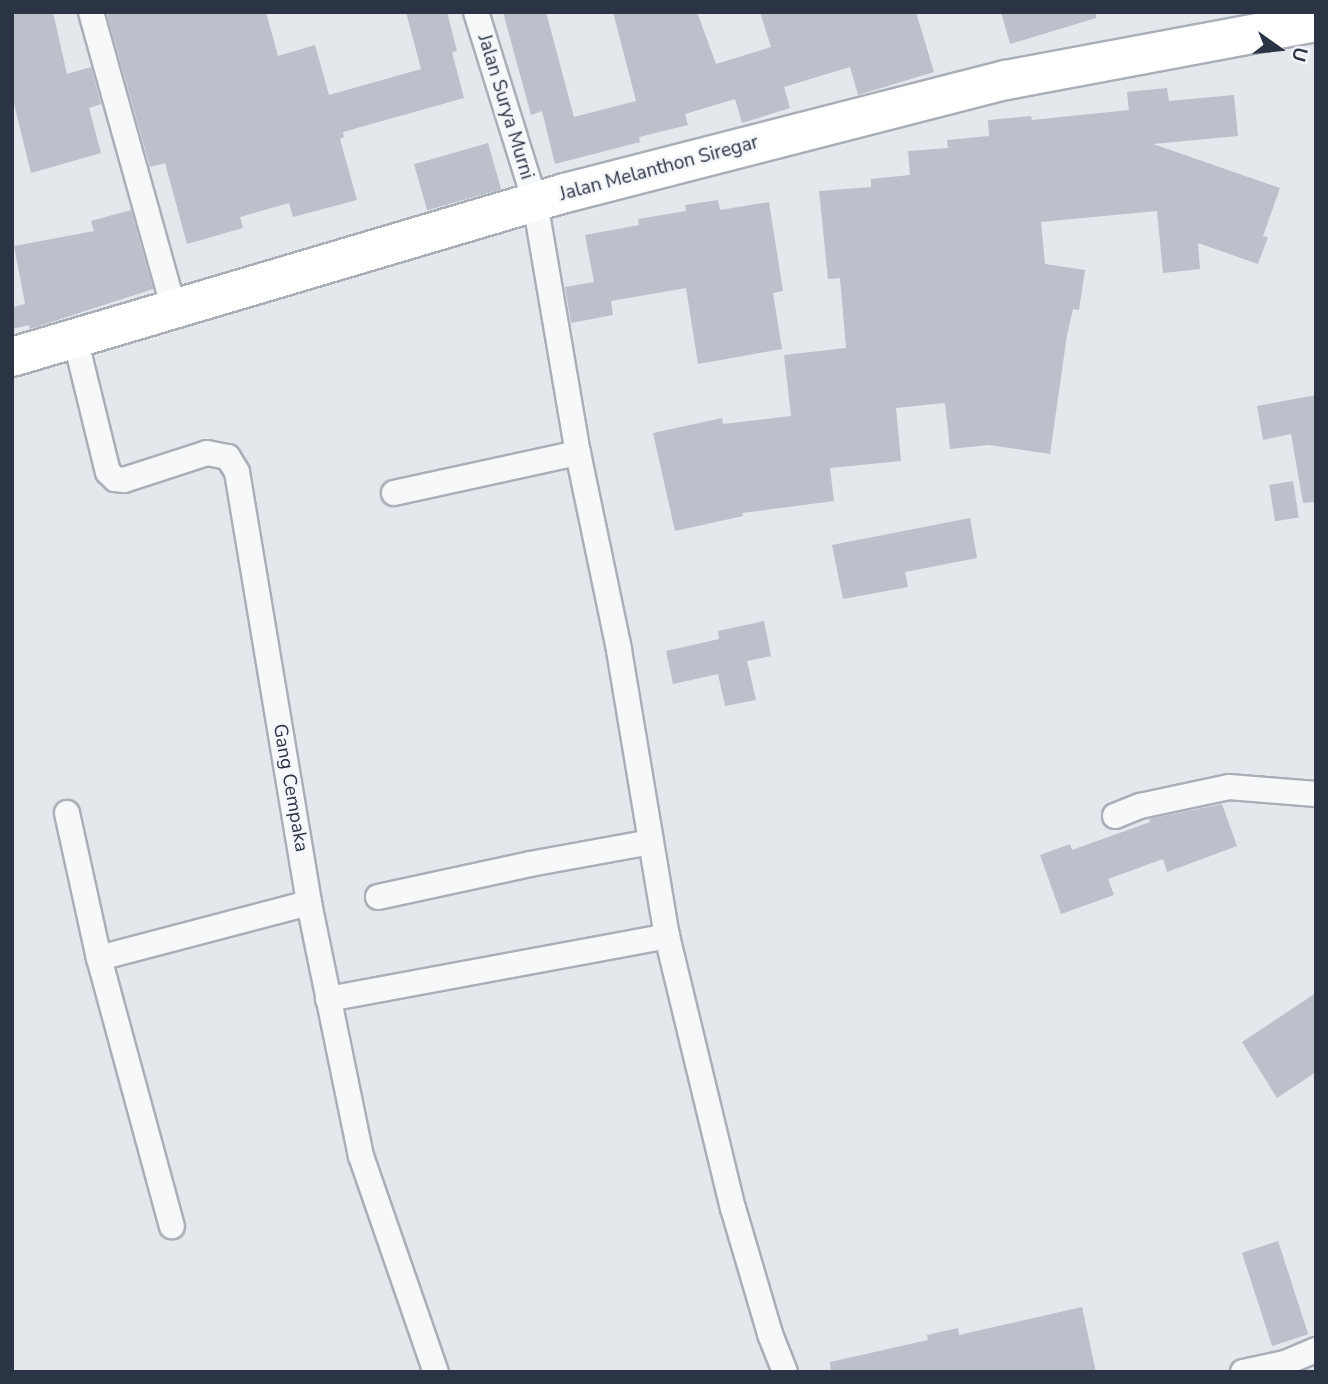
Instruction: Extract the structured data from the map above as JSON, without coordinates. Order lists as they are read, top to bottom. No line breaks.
{"streets":{"main road":["Jalan Melanthon Siregar"],"street":["Jalan Surya Murni","Gang Cempaka"]},"crossings":[["Jalan Surya Murni","Jalan Melanthon Siregar"],["Jalan Melanthon Siregar","Gang Cempaka"]],"north":"right"}
